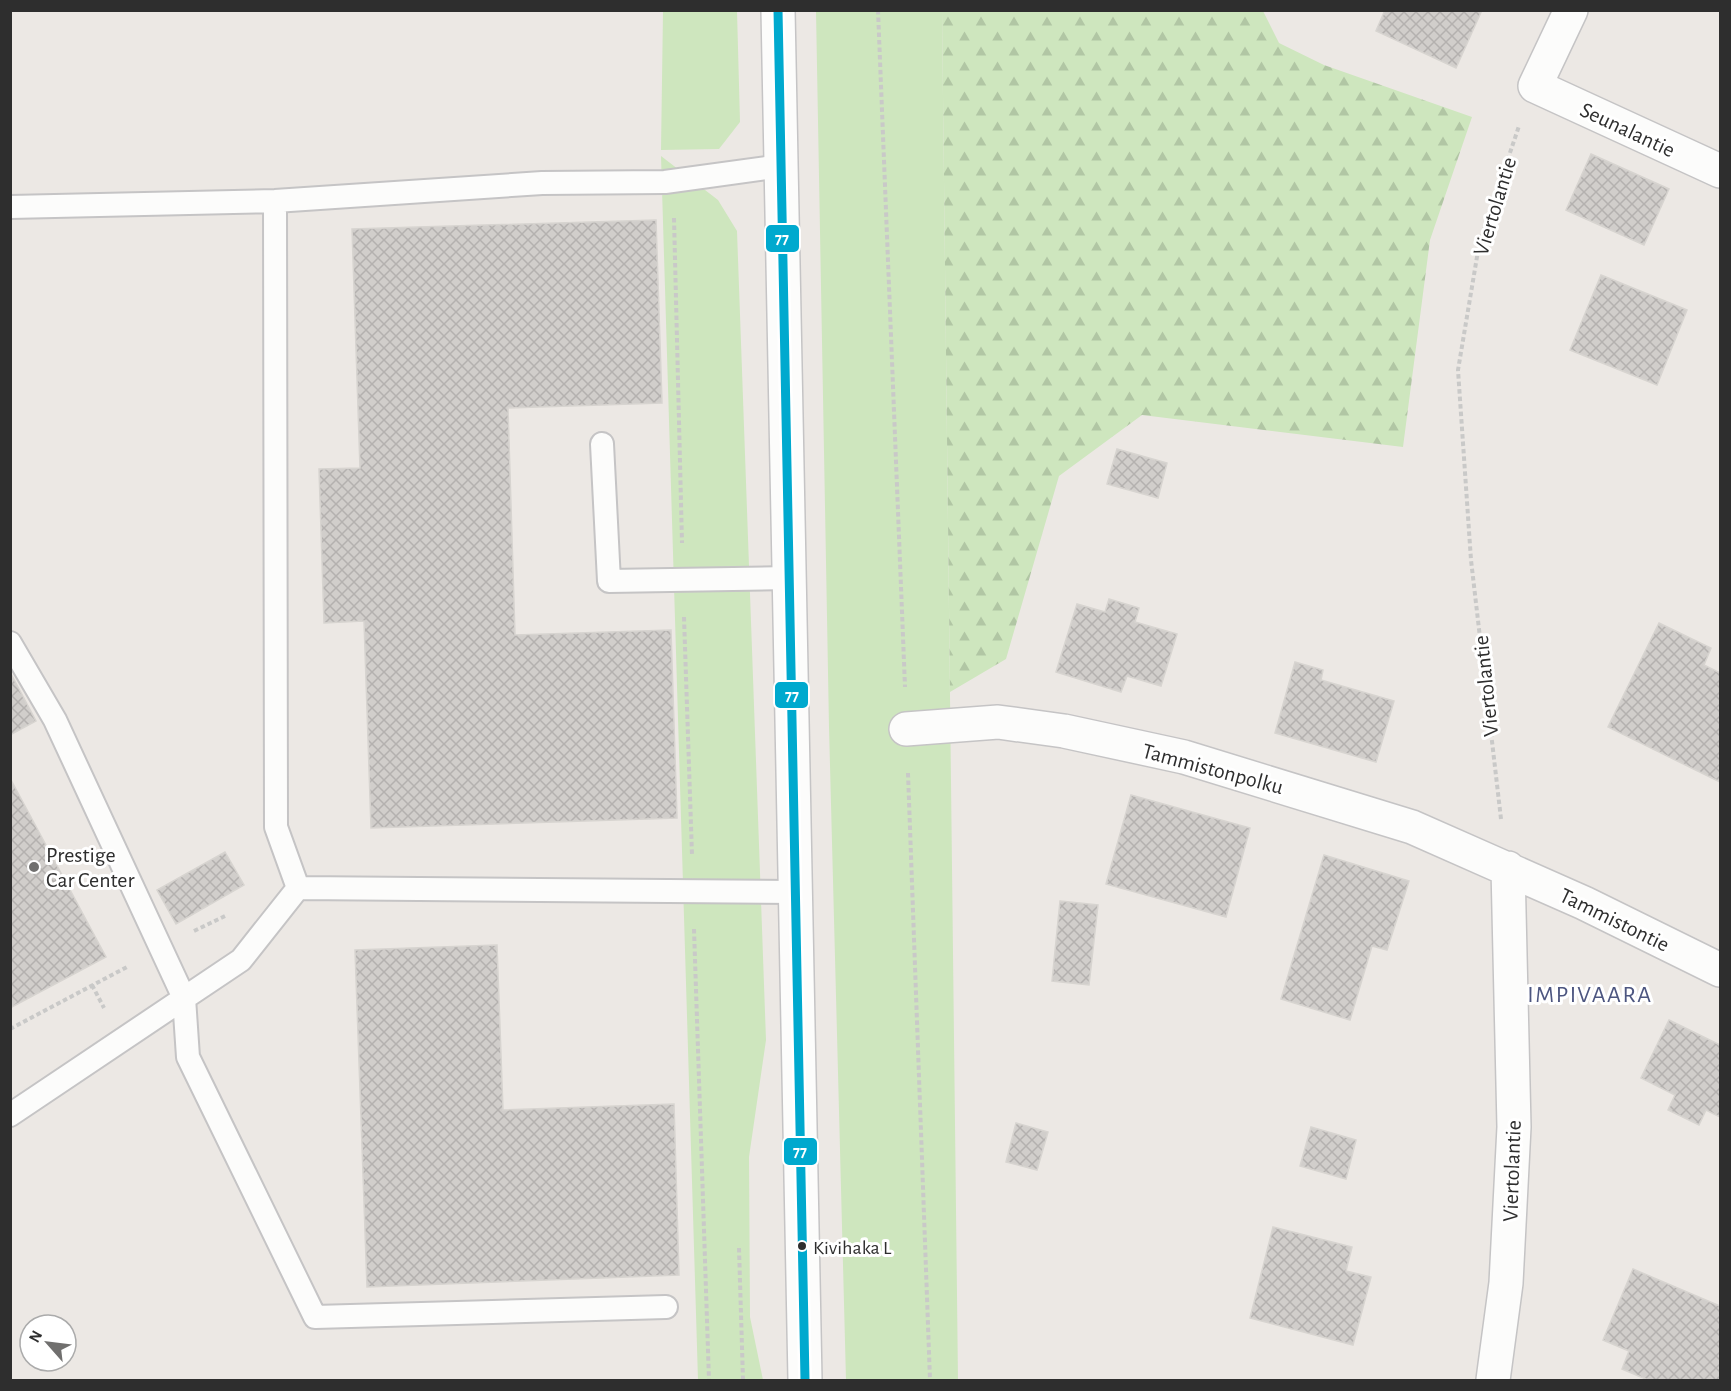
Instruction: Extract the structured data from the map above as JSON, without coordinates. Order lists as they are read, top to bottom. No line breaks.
{"streets":{"street":["Seunalantie","Viertolantie","Tammistonpolku","Tammistontie"]},"crossings":[["Seunalantie","Viertolantie"],["Viertolantie","Tammistonpolku"],["Viertolantie","Tammistontie"],["Tammistonpolku","Tammistontie"]],"districts":["IMPIVAARA"],"places":["Prestige Car Center","Kivihaka L"],"lines":["transit line 77"],"north":"top left"}
